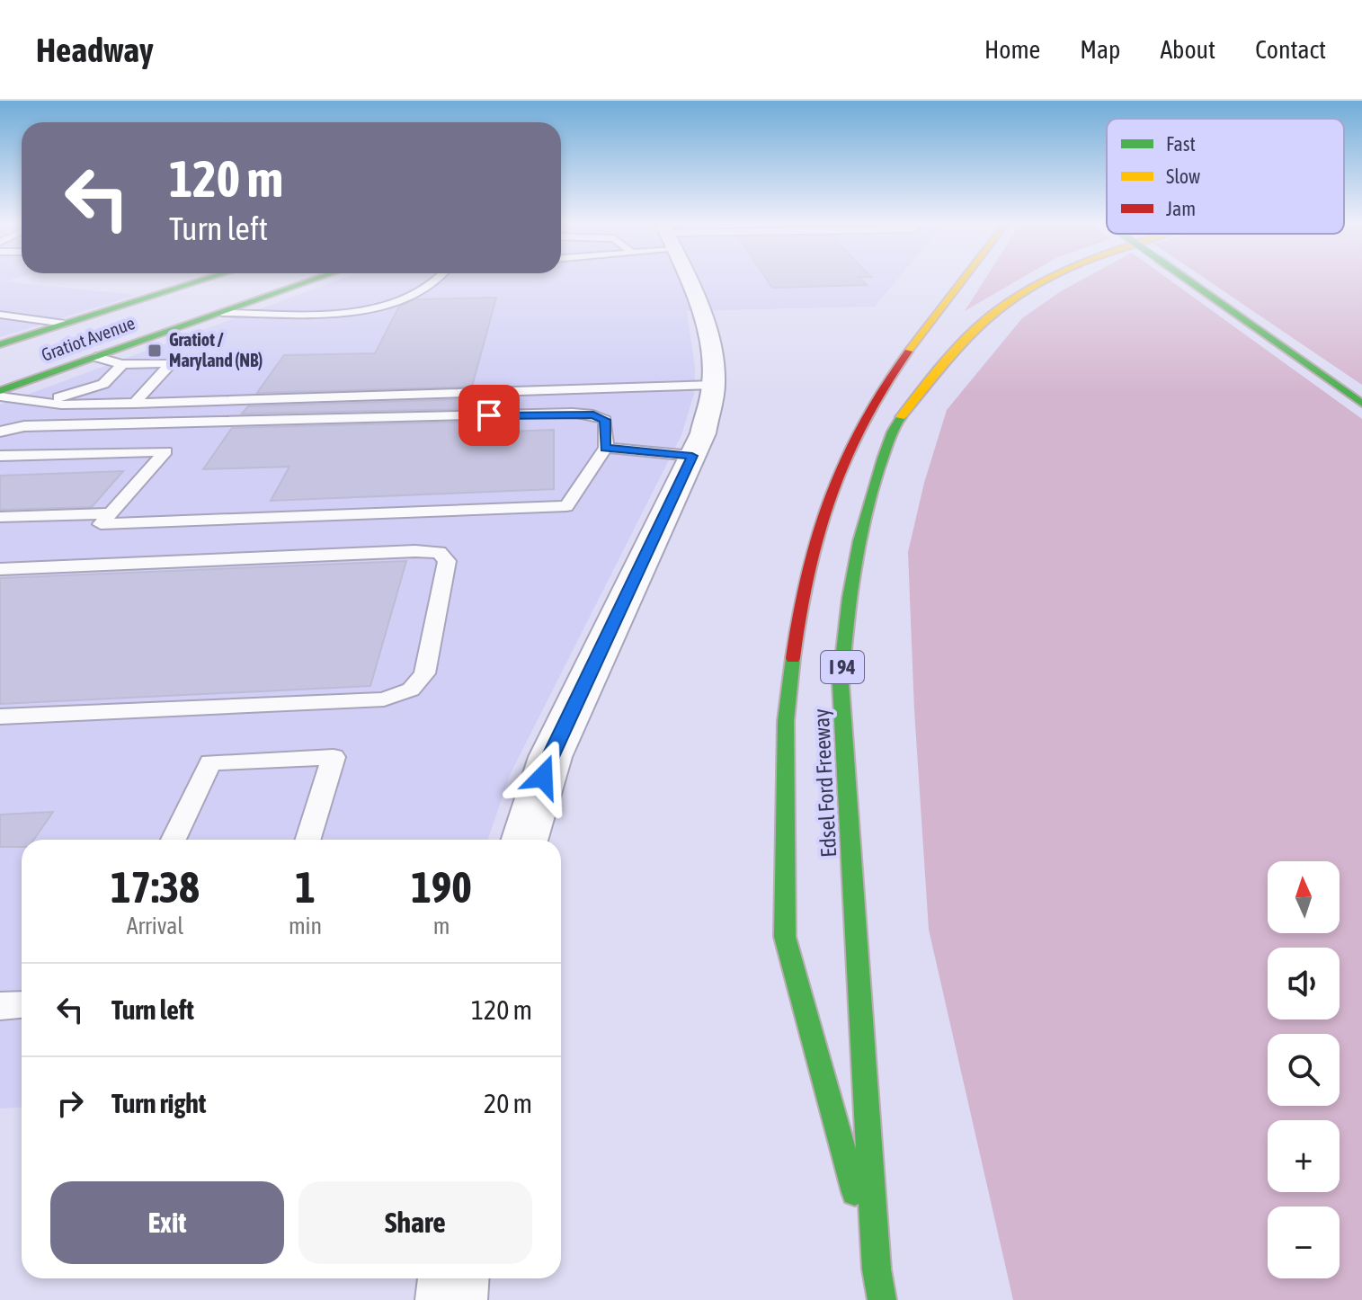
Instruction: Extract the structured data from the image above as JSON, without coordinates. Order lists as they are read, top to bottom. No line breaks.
{"streets":{"main road":["Gratiot Avenue","I 94","Edsel Ford Freeway"]},"places":{"transit":["Gratiot / Maryland (NB)"]},"legend":["Fast","Slow","Jam"],"north":"top","page":{"header":"Headway","nav":["Home","Map","About","Contact"],"turn":["120 m","Turn left"],"eta":["17:38","Arrival","1","min","190","m"],"map_buttons":["+","−"],"list":[{"name":"Turn left","value":"120 m"},{"name":"Turn right","value":"20 m"}],"buttons":["Exit","Share"]}}
